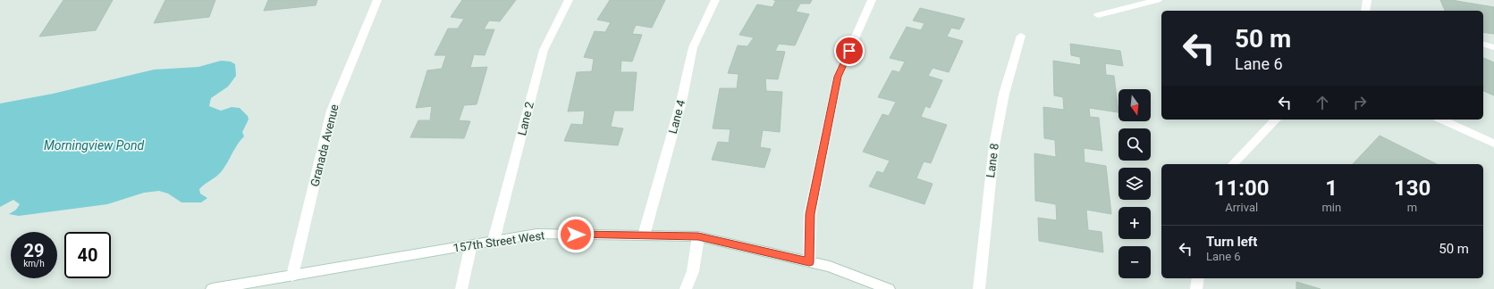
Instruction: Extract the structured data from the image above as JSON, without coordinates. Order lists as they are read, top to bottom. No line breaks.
{"streets":{"street":["Lane 4","Lane 2","Granada Avenue","Lane 8","157th Street West"]},"crossings":[["Lane 4","157th Street West"],["Lane 2","157th Street West"],["Granada Avenue","157th Street West"]],"water":["Morningview Pond"],"north":"bottom","page":{"turn":["50 m","Lane 6"],"map_buttons":["+","−"],"eta":["11:00","Arrival","1","min","130","m"],"list":[{"name":"Turn left","note":"Lane 6","value":"50 m"}],"speed":"29 km/h","limit":"40"}}
